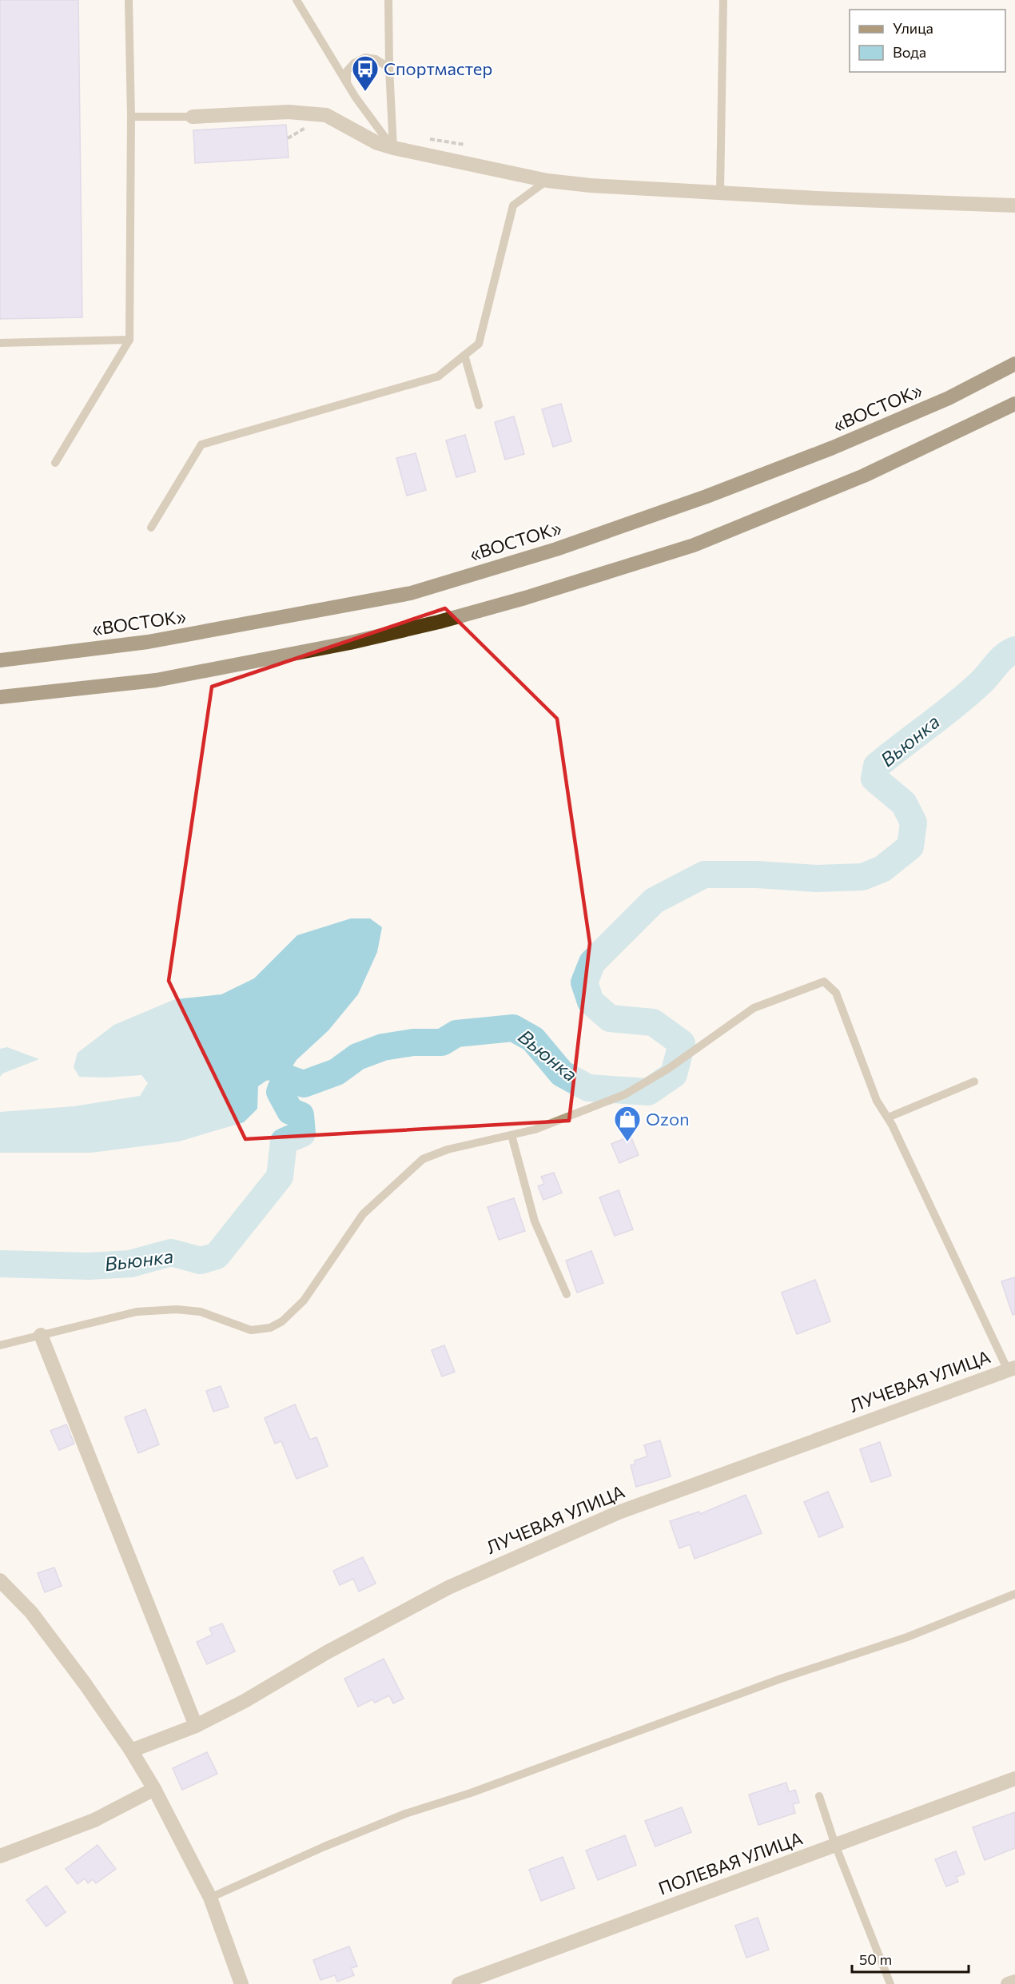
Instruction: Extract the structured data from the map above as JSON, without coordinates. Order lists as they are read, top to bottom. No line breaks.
{"streets":{"highway":["«ВОСТОК»"],"street":["ЛУЧЕВАЯ УЛИЦА","ПОЛЕВАЯ УЛИЦА"]},"water":["Вьюнка"],"places":{"bus stop":["Спортмастер"],"shop":["Ozon"]},"legend":["Улица","Вода"],"scale_bar":"50 m"}
